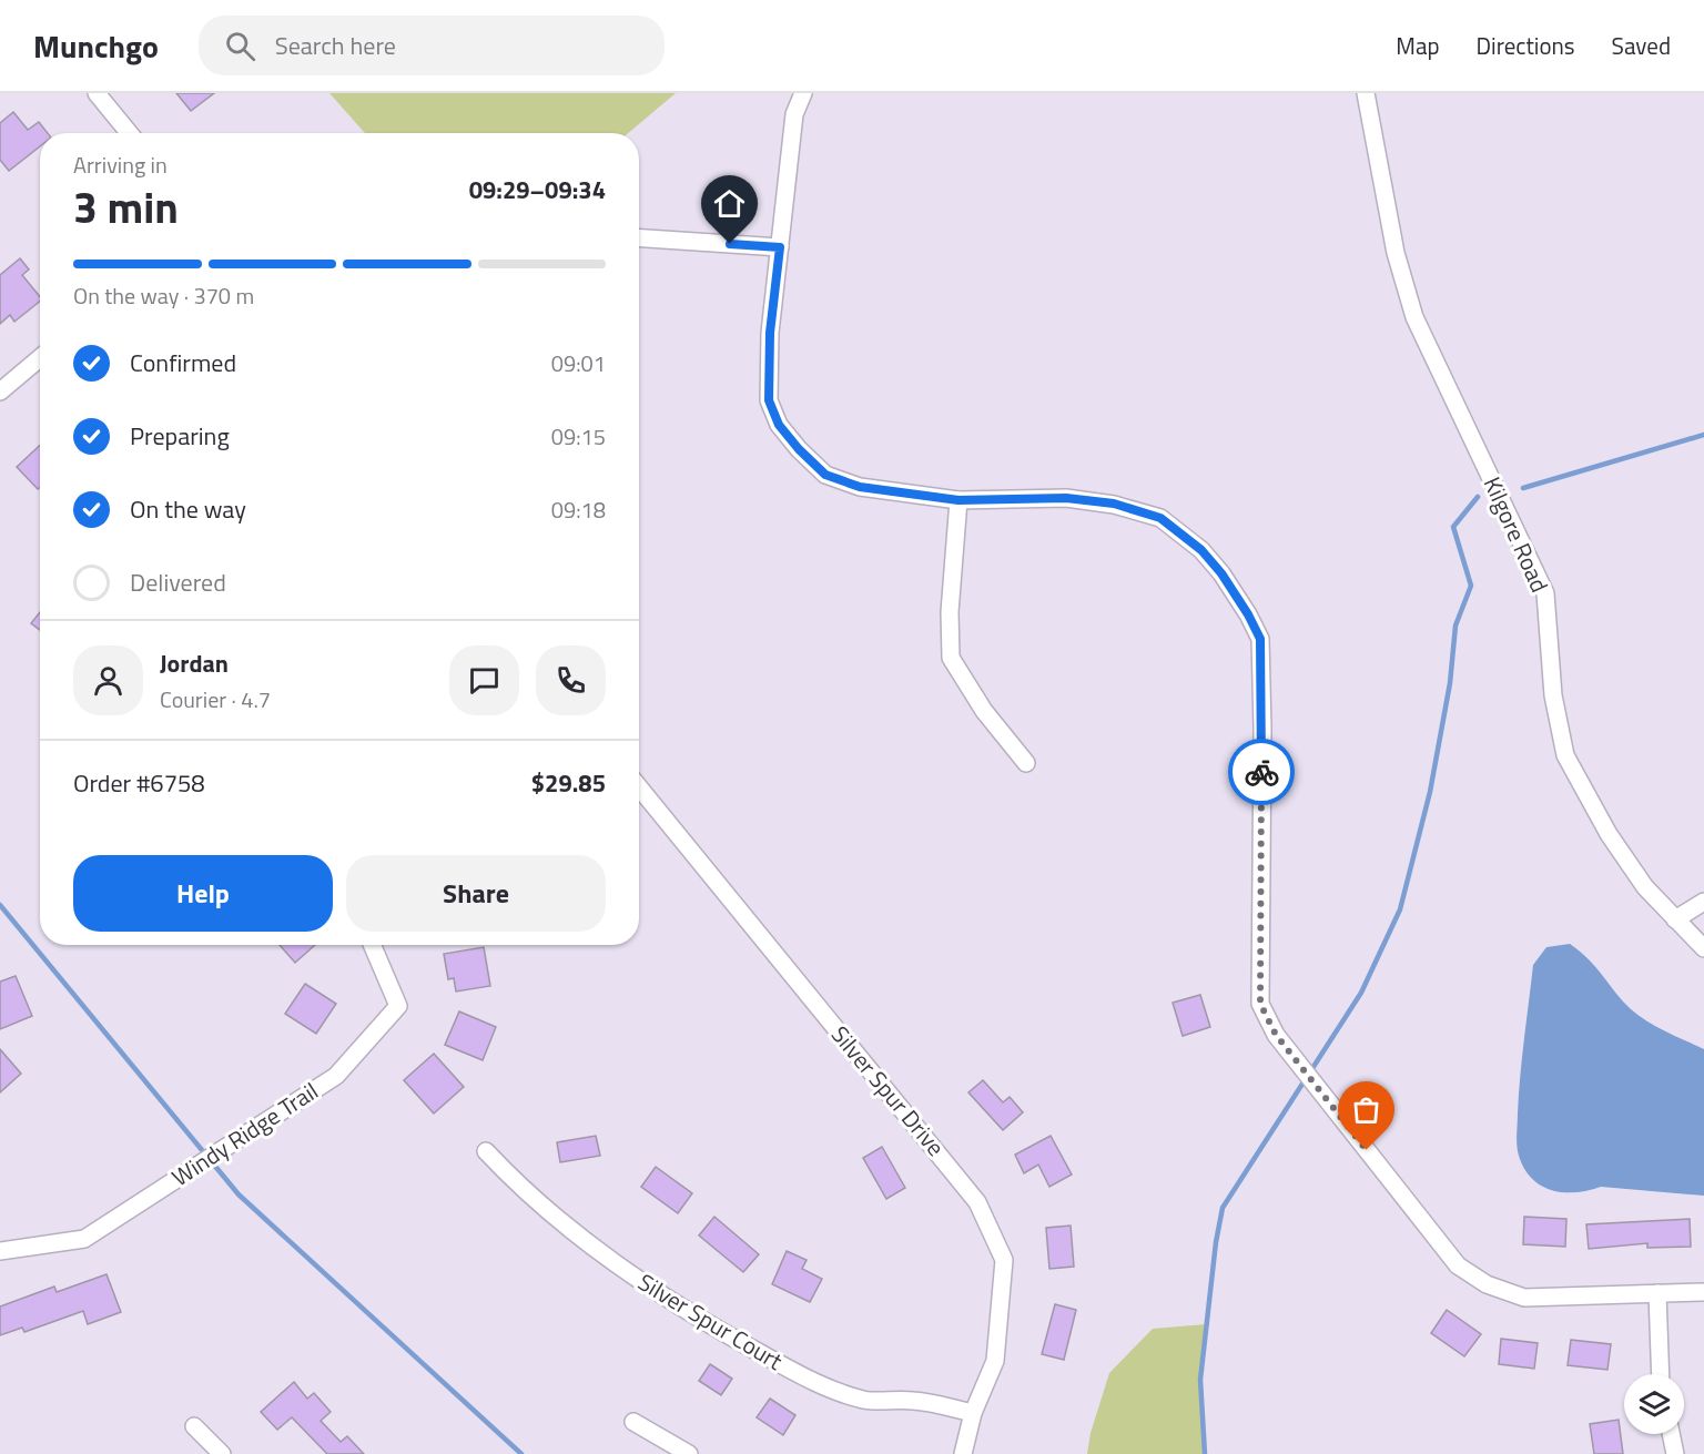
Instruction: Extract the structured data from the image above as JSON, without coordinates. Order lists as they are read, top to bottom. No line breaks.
{"streets":{"street":["Kilgore Road","Silver Spur Drive","Windy Ridge Trail","Silver Spur Court"]},"crossings":[["Silver Spur Drive","Silver Spur Court"]],"page":{"header":"Munchgo","search":"Search here","nav":["Map","Directions","Saved"],"heading":["3 min","Arriving in","09:29–09:34"],"panel":["Jordan","Courier · 4.7","Order #6758","$29.85"],"bar":"On the way · 370 m","list":[["Confirmed","09:01"],["Preparing","09:15"],["On the way","09:18"],"Delivered"],"buttons":["Help","Share"]}}
